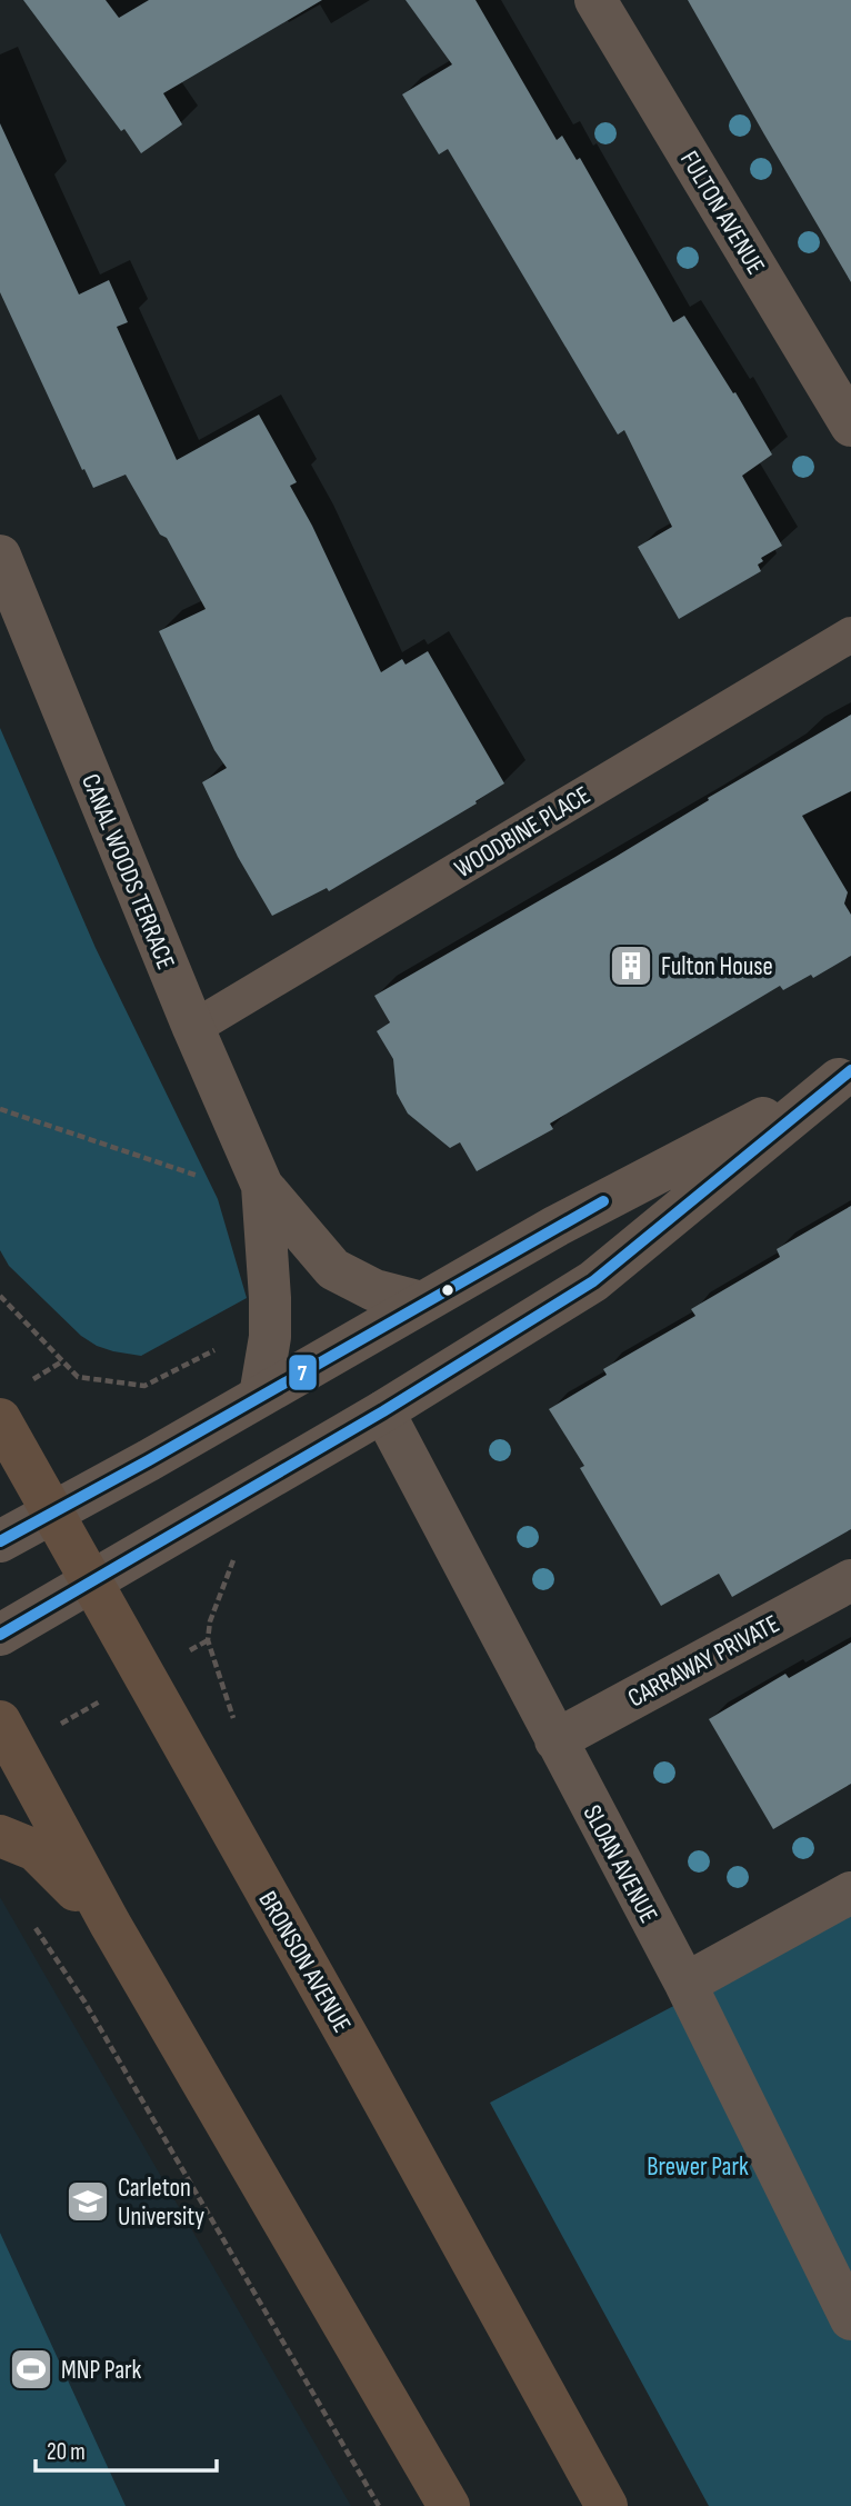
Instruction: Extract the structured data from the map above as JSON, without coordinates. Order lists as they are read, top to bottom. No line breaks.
{"streets":{"main road":["BRONSON AVENUE"],"street":["FULTON AVENUE","CANAL WOODS TERRACE","CARRAWAY PRIVATE","SLOAN AVENUE"],"lane":["WOODBINE PLACE"]},"crossings":[["WOODBINE PLACE","CANAL WOODS TERRACE"],["CARRAWAY PRIVATE","SLOAN AVENUE"]],"parks":["Brewer Park"],"places":{"building":["Fulton House"],"school or university":["Carleton University"],"sports":["MNP Park"]},"lines":["transit line 7"],"scale_bar":"20 m"}
